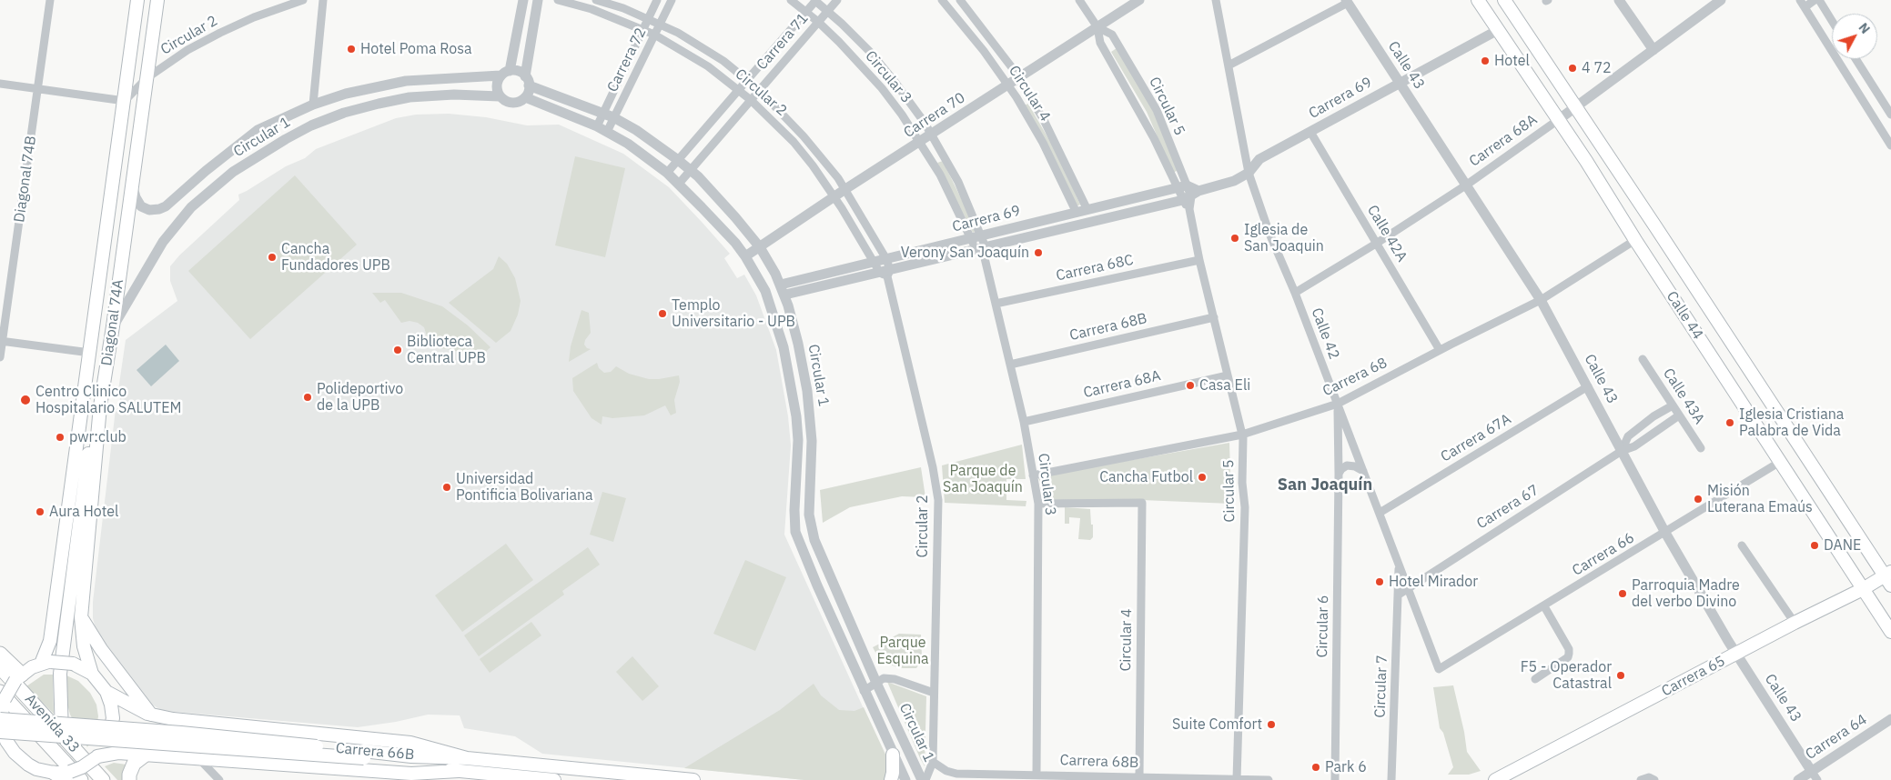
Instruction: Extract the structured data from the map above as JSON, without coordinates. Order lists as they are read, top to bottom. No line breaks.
{"streets":{"main road":["Calle 44","Diagonal 74A","Carrera 65","Avenida 33","Carrera 66B"],"street":["Circular 2","Carrera 71","Carrera 72","Calle 43","Circular 3","Circular 4","Carrera 69","Circular 5","Carrera 70","Circular 1","Carrera 68A","Diagonal 74B","Calle 42A","Carrera 68C","Carrera 68B","Calle 42","Carrera 68","Calle 43A","Carrera 67A","Carrera 67","Carrera 66","Circular 6","Circular 7","Carrera 64"]},"crossings":[["Circular 2","Carrera 71"],["Circular 2","Carrera 72"],["Circular 2","Carrera 69"],["Circular 2","Carrera 70"],["Circular 2","Circular 1"],["Circular 2","Diagonal 74A"],["Circular 2","Carrera 68B"],["Carrera 71","Circular 3"],["Carrera 71","Circular 1"],["Carrera 72","Circular 1"],["Calle 43","Carrera 69"],["Calle 43","Carrera 68A"],["Calle 43","Carrera 68"],["Calle 43","Carrera 67A"],["Calle 43","Carrera 67"],["Calle 43","Carrera 66"],["Calle 43","Carrera 65"],["Calle 43","Carrera 64"],["Circular 3","Circular 4"],["Circular 3","Carrera 69"],["Circular 3","Carrera 70"],["Circular 3","Carrera 68A"],["Circular 3","Carrera 68C"],["Circular 3","Carrera 68B"],["Circular 3","Carrera 68"],["Circular 4","Carrera 69"],["Circular 4","Carrera 70"],["Circular 4","Carrera 68B"],["Carrera 69","Circular 5"],["Carrera 69","Circular 1"],["Carrera 69","Calle 42A"],["Carrera 69","Calle 44"],["Carrera 69","Calle 42"],["Circular 5","Carrera 70"],["Circular 5","Carrera 68A"],["Circular 5","Carrera 68C"],["Circular 5","Carrera 68B"],["Circular 5","Carrera 68"],["Carrera 70","Circular 1"],["Circular 1","Diagonal 74A"],["Carrera 68A","Calle 42A"],["Carrera 68A","Calle 44"],["Carrera 68A","Calle 42"],["Calle 42A","Carrera 68"],["Calle 44","Carrera 68"],["Calle 44","Carrera 66"],["Calle 44","Carrera 65"],["Diagonal 74A","Avenida 33"],["Calle 42","Carrera 68"],["Calle 42","Carrera 67A"],["Calle 42","Carrera 67"],["Calle 42","Carrera 66"],["Calle 42","Circular 6"],["Calle 42","Circular 7"],["Carrera 68","Circular 6"],["Calle 43A","Carrera 67"],["Avenida 33","Carrera 66B"]],"districts":["San Joaquín"],"parks":["Parque de San Joaquín","Parque Esquina"],"places":["Hotel Poma Rosa","Hotel","4 72","Iglesia de San Joaquin","Verony San Joaquín","Cancha Fundadores UPB","Templo Universitario - UPB","Biblioteca Central UPB","Casa Eli","Polideportivo de la UPB","Centro Clinico Hospitalario SALUTEM","Iglesia Cristiana Palabra de Vida","pwr:club","Cancha Futbol","Universidad Pontificia Bolivariana","Misión Luterana Emaús","Aura Hotel","DANE","Hotel Mirador","Parroquia Madre del verbo Divino","F5 - Operador Catastral","Suite Comfort","Park 6"],"north":"top right"}
